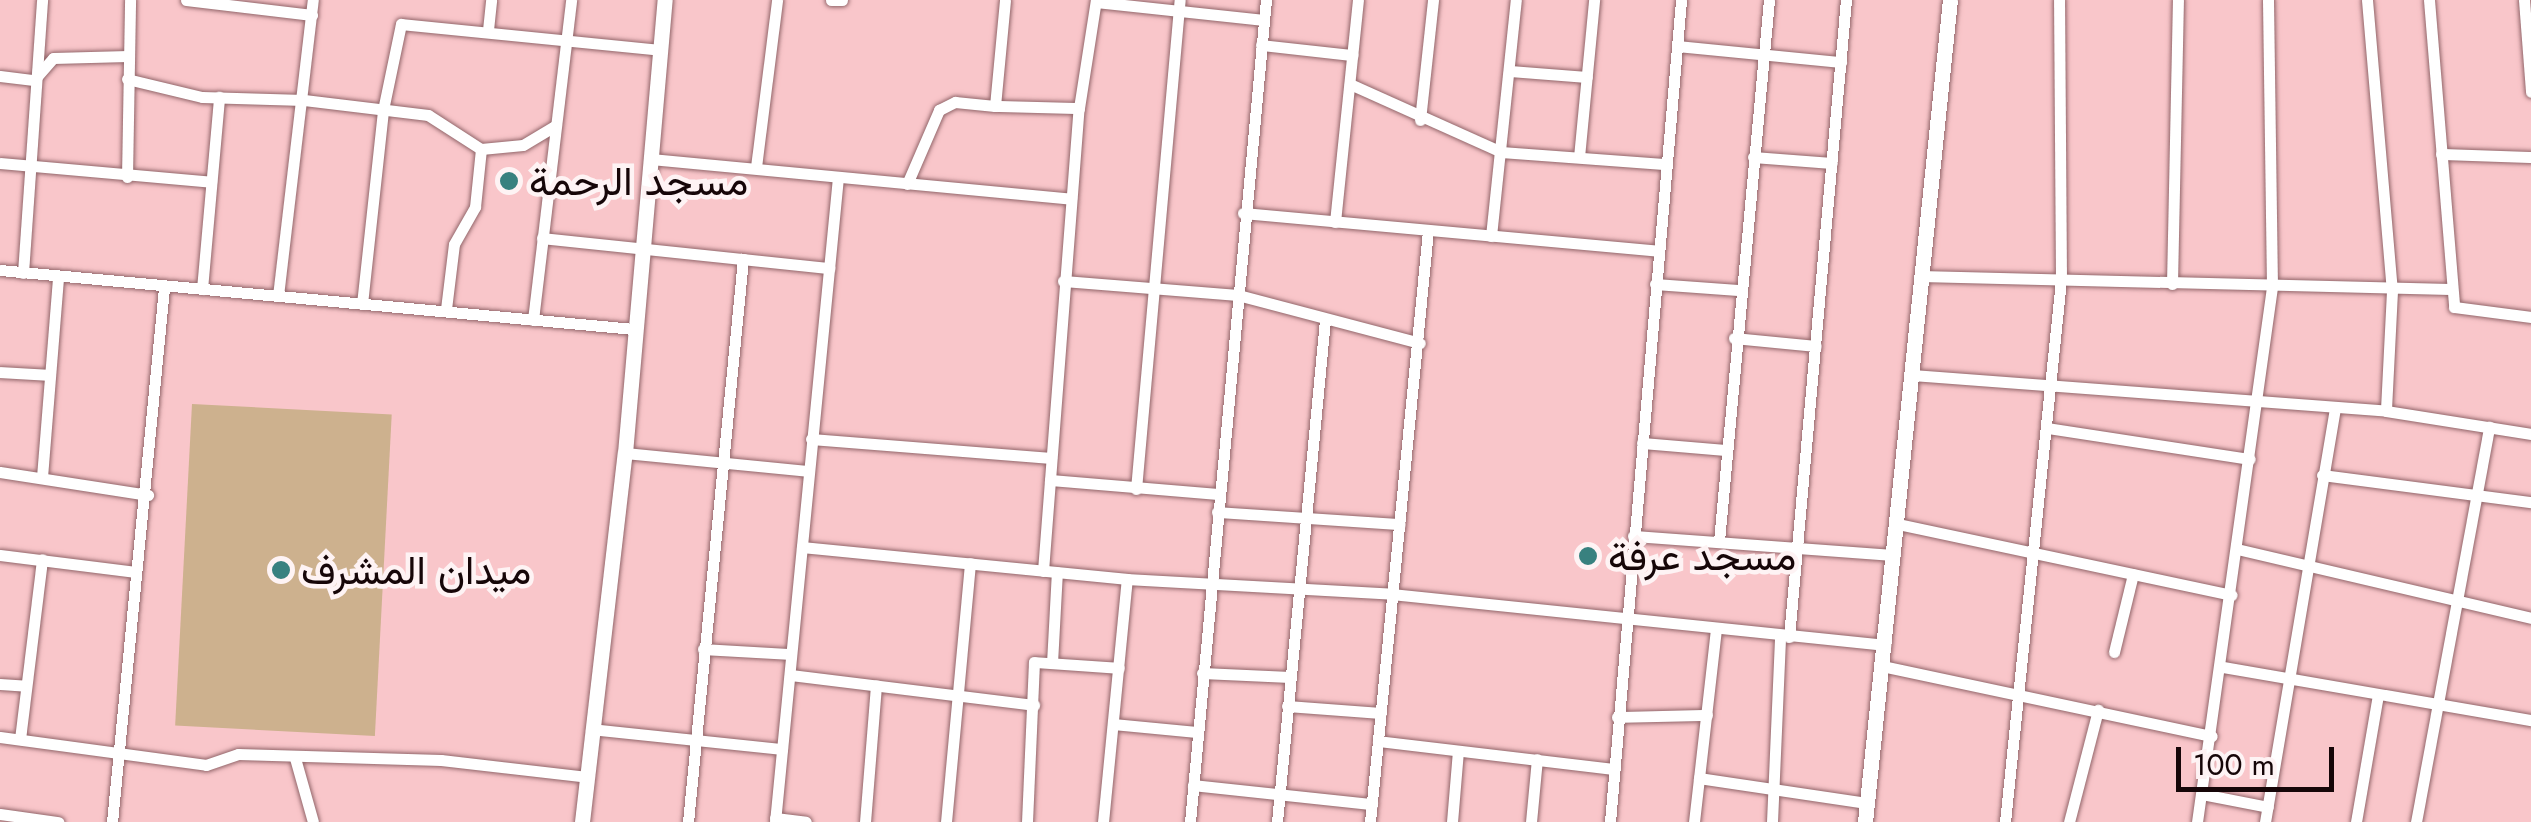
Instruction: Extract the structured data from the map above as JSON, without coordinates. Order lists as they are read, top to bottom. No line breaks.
{"places":["مسجد الرحمة","مسجد عرفة","ميدان المشرف"],"scale_bar":"100 m"}
